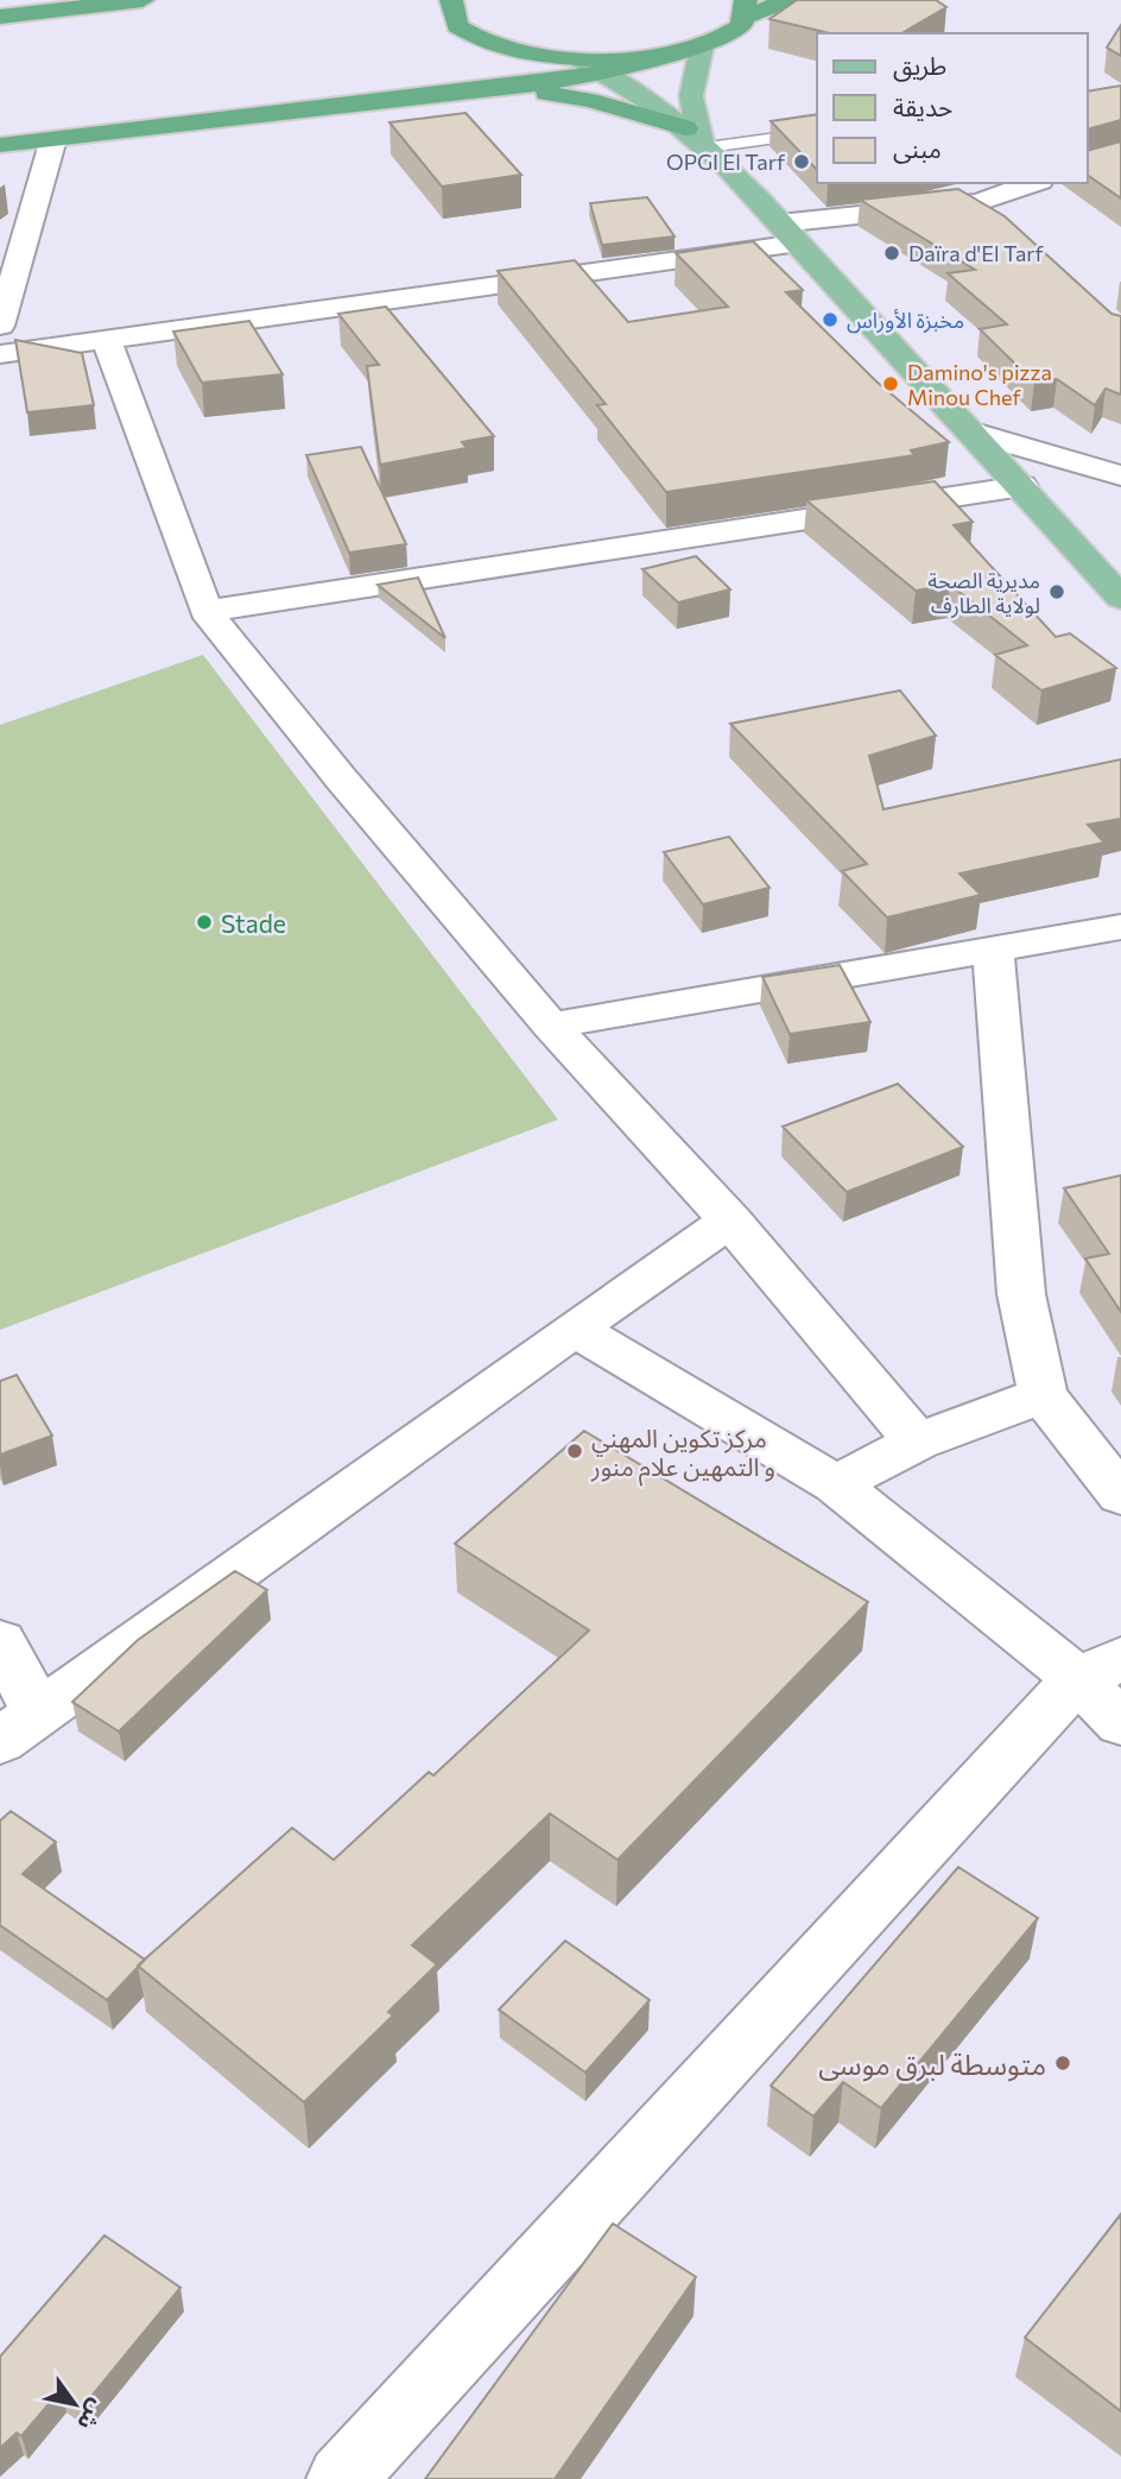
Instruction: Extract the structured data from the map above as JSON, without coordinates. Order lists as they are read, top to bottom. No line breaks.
{"places":["OPGI El Tarf","Daïra d'El Tarf","مخبزة الأوراس","Damino's pizza Minou Chef","مديرية الصحة لولاية الطارف","Stade","مركز تكوين المهني و التمهين علام منور","متوسطة لبرق موسى"],"legend":["طريق","حديقة","مبنى"],"north":"bottom right"}
